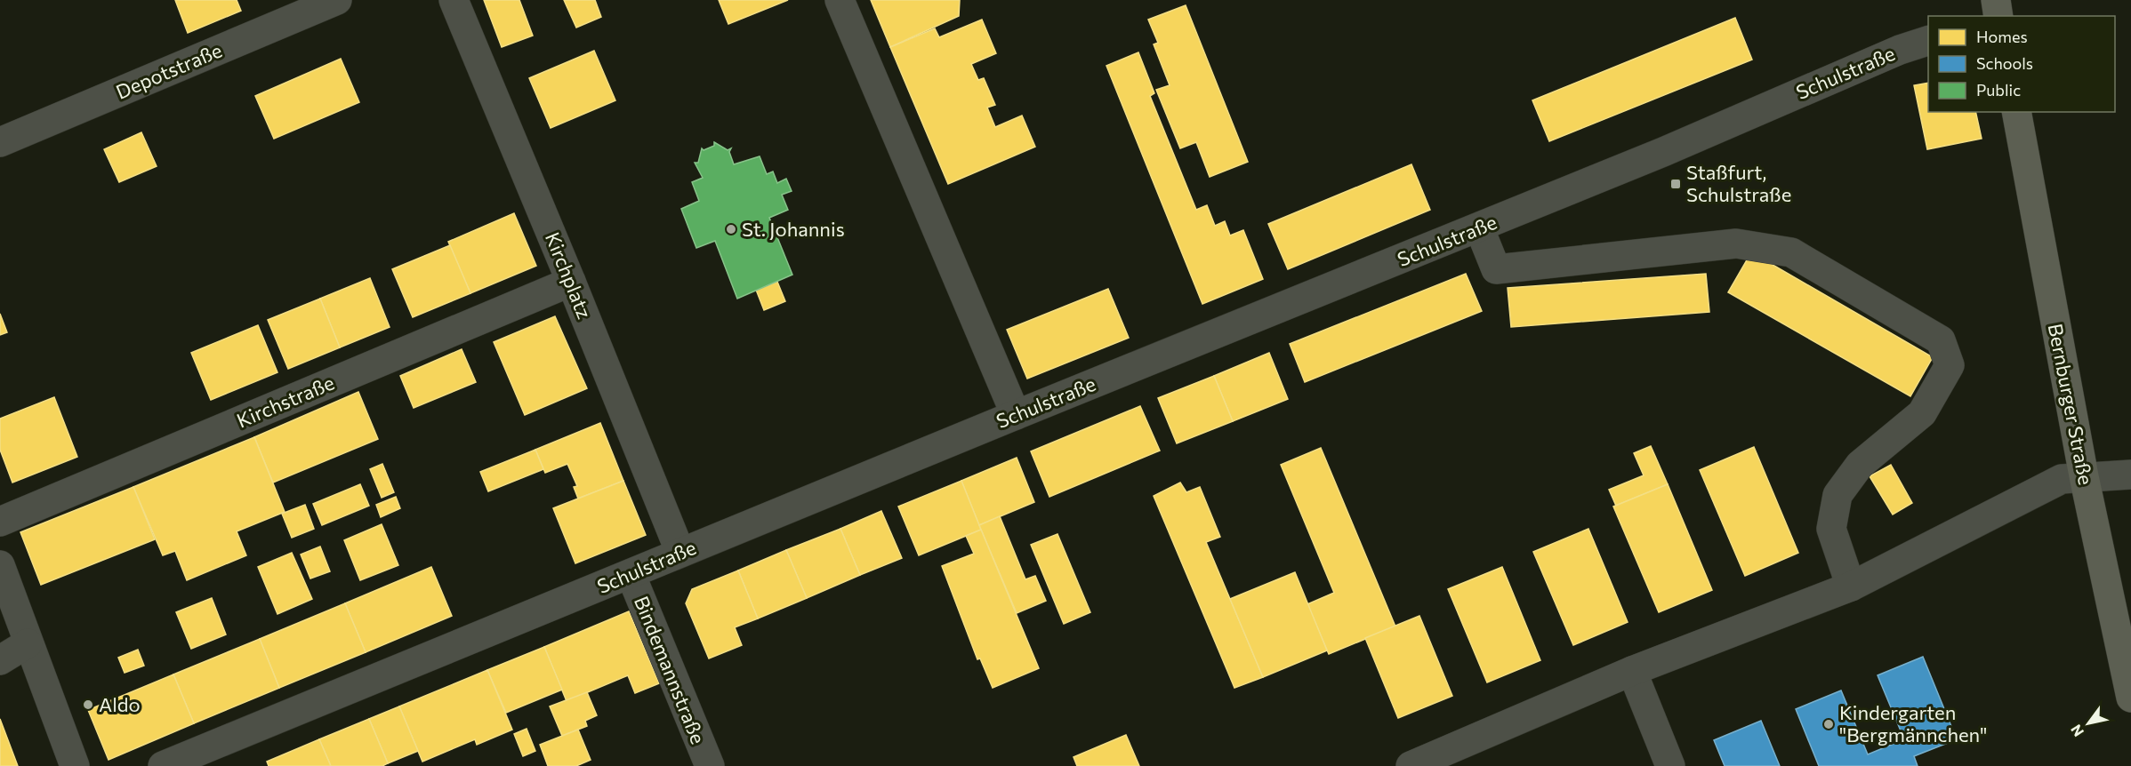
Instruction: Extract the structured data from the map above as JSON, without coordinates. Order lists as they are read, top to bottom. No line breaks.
{"streets":{"main road":["Bernburger Straße"],"street":["Depotstraße","Schulstraße","Kirchplatz","Kirchstraße","Bindemannstraße"]},"crossings":[["Schulstraße","Kirchplatz"],["Schulstraße","Bindemannstraße"],["Kirchplatz","Kirchstraße"]],"places":{"transit":["Staßfurt, Schulstraße"],"other":["St. Johannis","Aldo","Kindergarten \"Bergmännchen\""]},"legend":["Homes","Schools","Public"],"north":"bottom left"}
